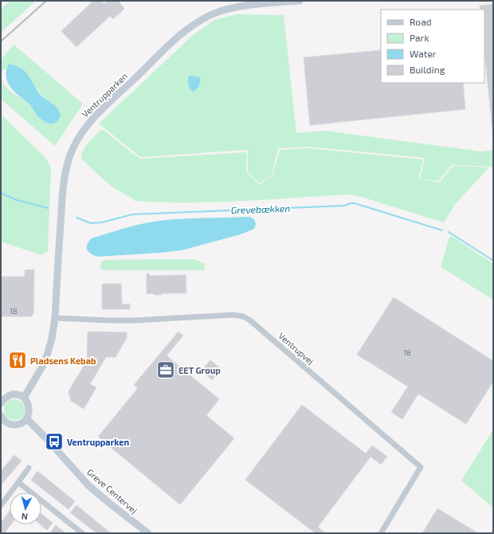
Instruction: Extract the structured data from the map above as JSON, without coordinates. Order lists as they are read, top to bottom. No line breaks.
{"streets":{"street":["Ventrupparken","Ventrupvej","Greve Centervej"]},"crossings":[["Ventrupparken","Ventrupvej"]],"water":["Grevebækken"],"places":{"restaurant":["Pladsens Kebab"],"office":["EET Group"],"bus stop":["Ventrupparken"]},"house_numbers":["18","18"],"legend":["Road","Park","Water","Building"],"north":"bottom"}
